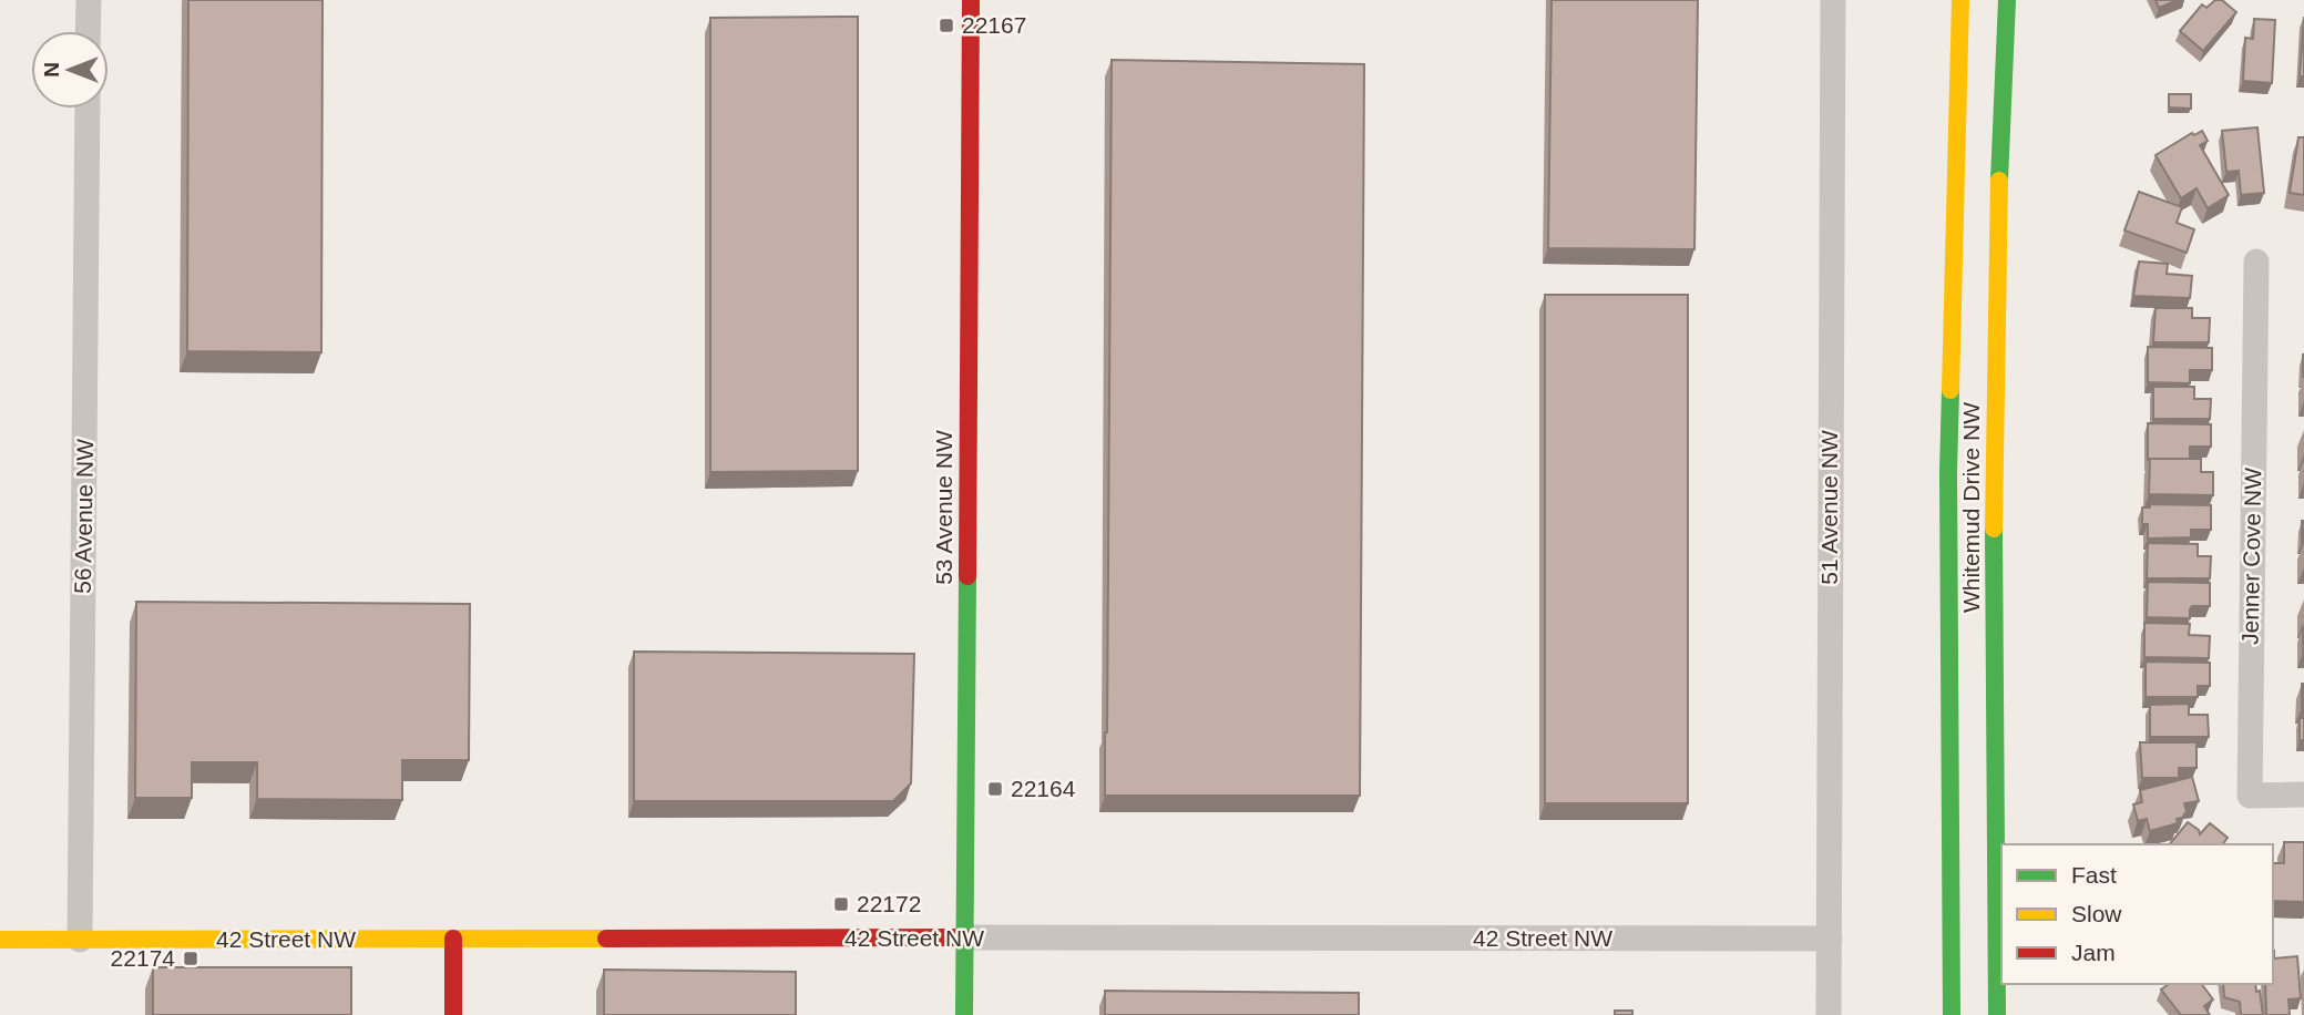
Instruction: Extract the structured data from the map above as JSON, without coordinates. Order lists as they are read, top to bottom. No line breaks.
{"streets":{"main road":["53 Avenue NW","Whitemud Drive NW","42 Street NW"],"street":["51 Avenue NW","56 Avenue NW","Jenner Cove NW"]},"crossings":[["53 Avenue NW","42 Street NW"],["51 Avenue NW","42 Street NW"],["56 Avenue NW","42 Street NW"]],"places":{"transit":["22167","22164","22172","22174"]},"legend":["Fast","Slow","Jam"],"north":"left"}
